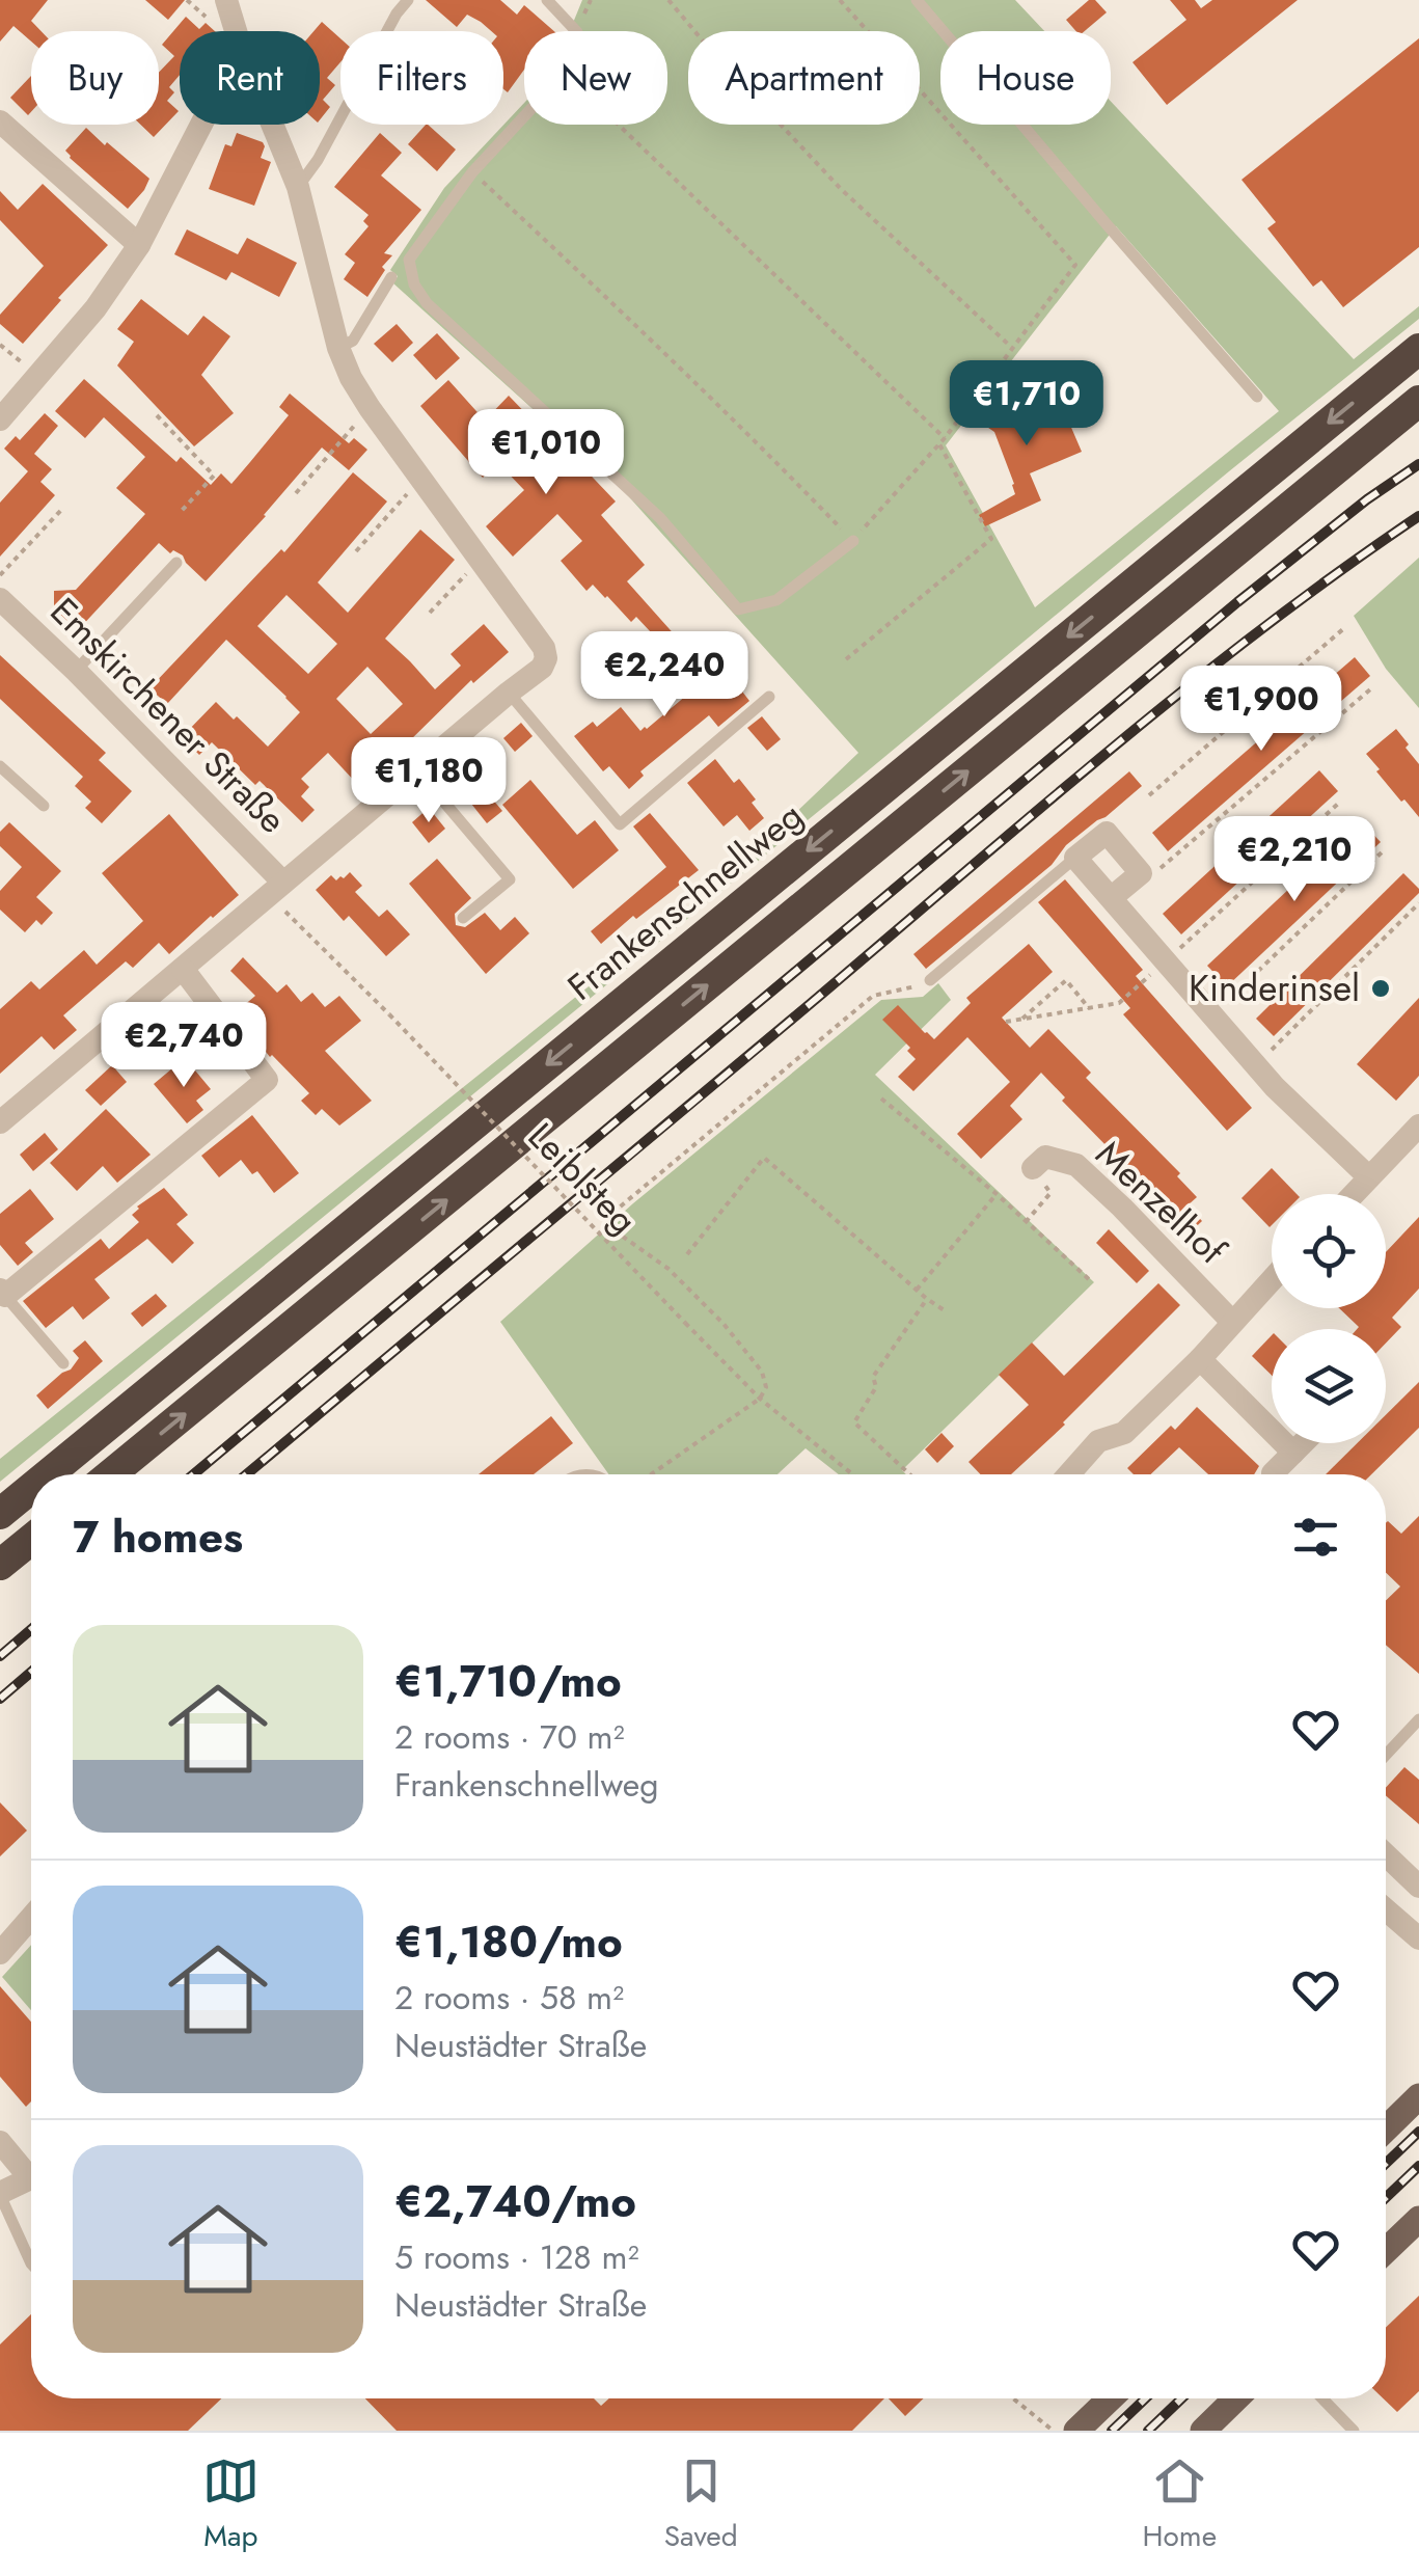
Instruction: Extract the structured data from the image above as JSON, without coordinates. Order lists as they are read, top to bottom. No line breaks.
{"streets":{"highway":["Frankenschnellweg"],"street":["Emskirchener Straße","Menzelhof"],"path":["Leiblsteg"]},"crossings":[["Emskirchener Straße","Leiblsteg"]],"places":["Kinderinsel"],"page":{"chip":["Buy","Rent","Filters","New","Apartment","House"],"price":["€1,710","€1,010","€2,240","€1,900","€1,180","€2,210","€2,740"],"heading":"7 homes","list":[{"name":"€1,710/mo","note":"2 rooms · 70 m² · Frankenschnellweg"},{"name":"€1,180/mo","note":"2 rooms · 58 m² · Neustädter Straße"},{"name":"€2,740/mo","note":"5 rooms · 128 m² · Neustädter Straße"}],"tabs":["Map","Saved","Home"]}}
